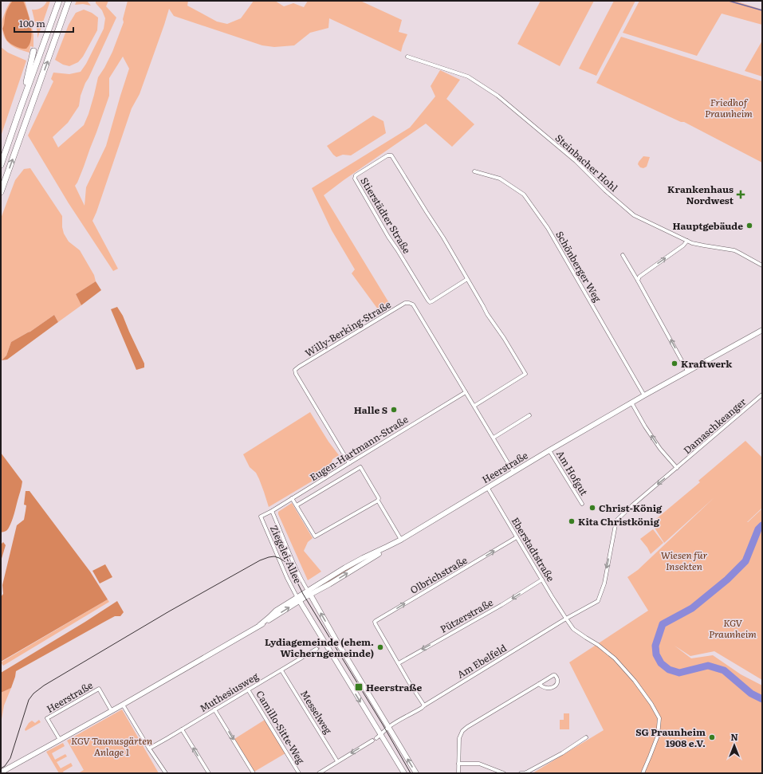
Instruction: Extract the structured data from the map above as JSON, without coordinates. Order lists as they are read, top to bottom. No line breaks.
{"streets":{"main road":["Heerstraße"],"street":["Steinbacher Hohl","Stierstädter Straße","Schönberger Weg","Willy-Berking-Straße","Damaschkeanger","Eugen-Hartmann-Straße","Am Hofgut","Eberstadtstraße","Ziegelei-Allee","Olbrichstraße","Pützerstraße","Am Ebelfeld","Muthesiusweg","Messelweg","Camillo-Sitte-Weg"]},"crossings":[["Schönberger Weg","Heerstraße"],["Willy-Berking-Straße","Eugen-Hartmann-Straße"],["Damaschkeanger","Am Ebelfeld"],["Eugen-Hartmann-Straße","Ziegelei-Allee"],["Heerstraße","Am Hofgut"],["Heerstraße","Eberstadtstraße"],["Heerstraße","Ziegelei-Allee"],["Eberstadtstraße","Olbrichstraße"],["Eberstadtstraße","Pützerstraße"],["Eberstadtstraße","Am Ebelfeld"],["Olbrichstraße","Pützerstraße"],["Muthesiusweg","Messelweg"],["Muthesiusweg","Camillo-Sitte-Weg"]],"one_way":["Damaschkeanger","Olbrichstraße","Pützerstraße"],"parks":["Friedhof Praunheim","Wiesen für Insekten","KGV Praunheim","KGV Taunusgärten Anlage 1"],"places":{"health":["Krankenhaus Nordwest"],"other":["Hauptgebäude","Kraftwerk","Halle S","Christ-König","Kita Christkönig","Lydiagemeinde (ehem. Wicherngemeinde)","SG Praunheim 1908 e.V."],"transit":["Heerstraße"]},"scale_bar":"100 m","north":"top"}
